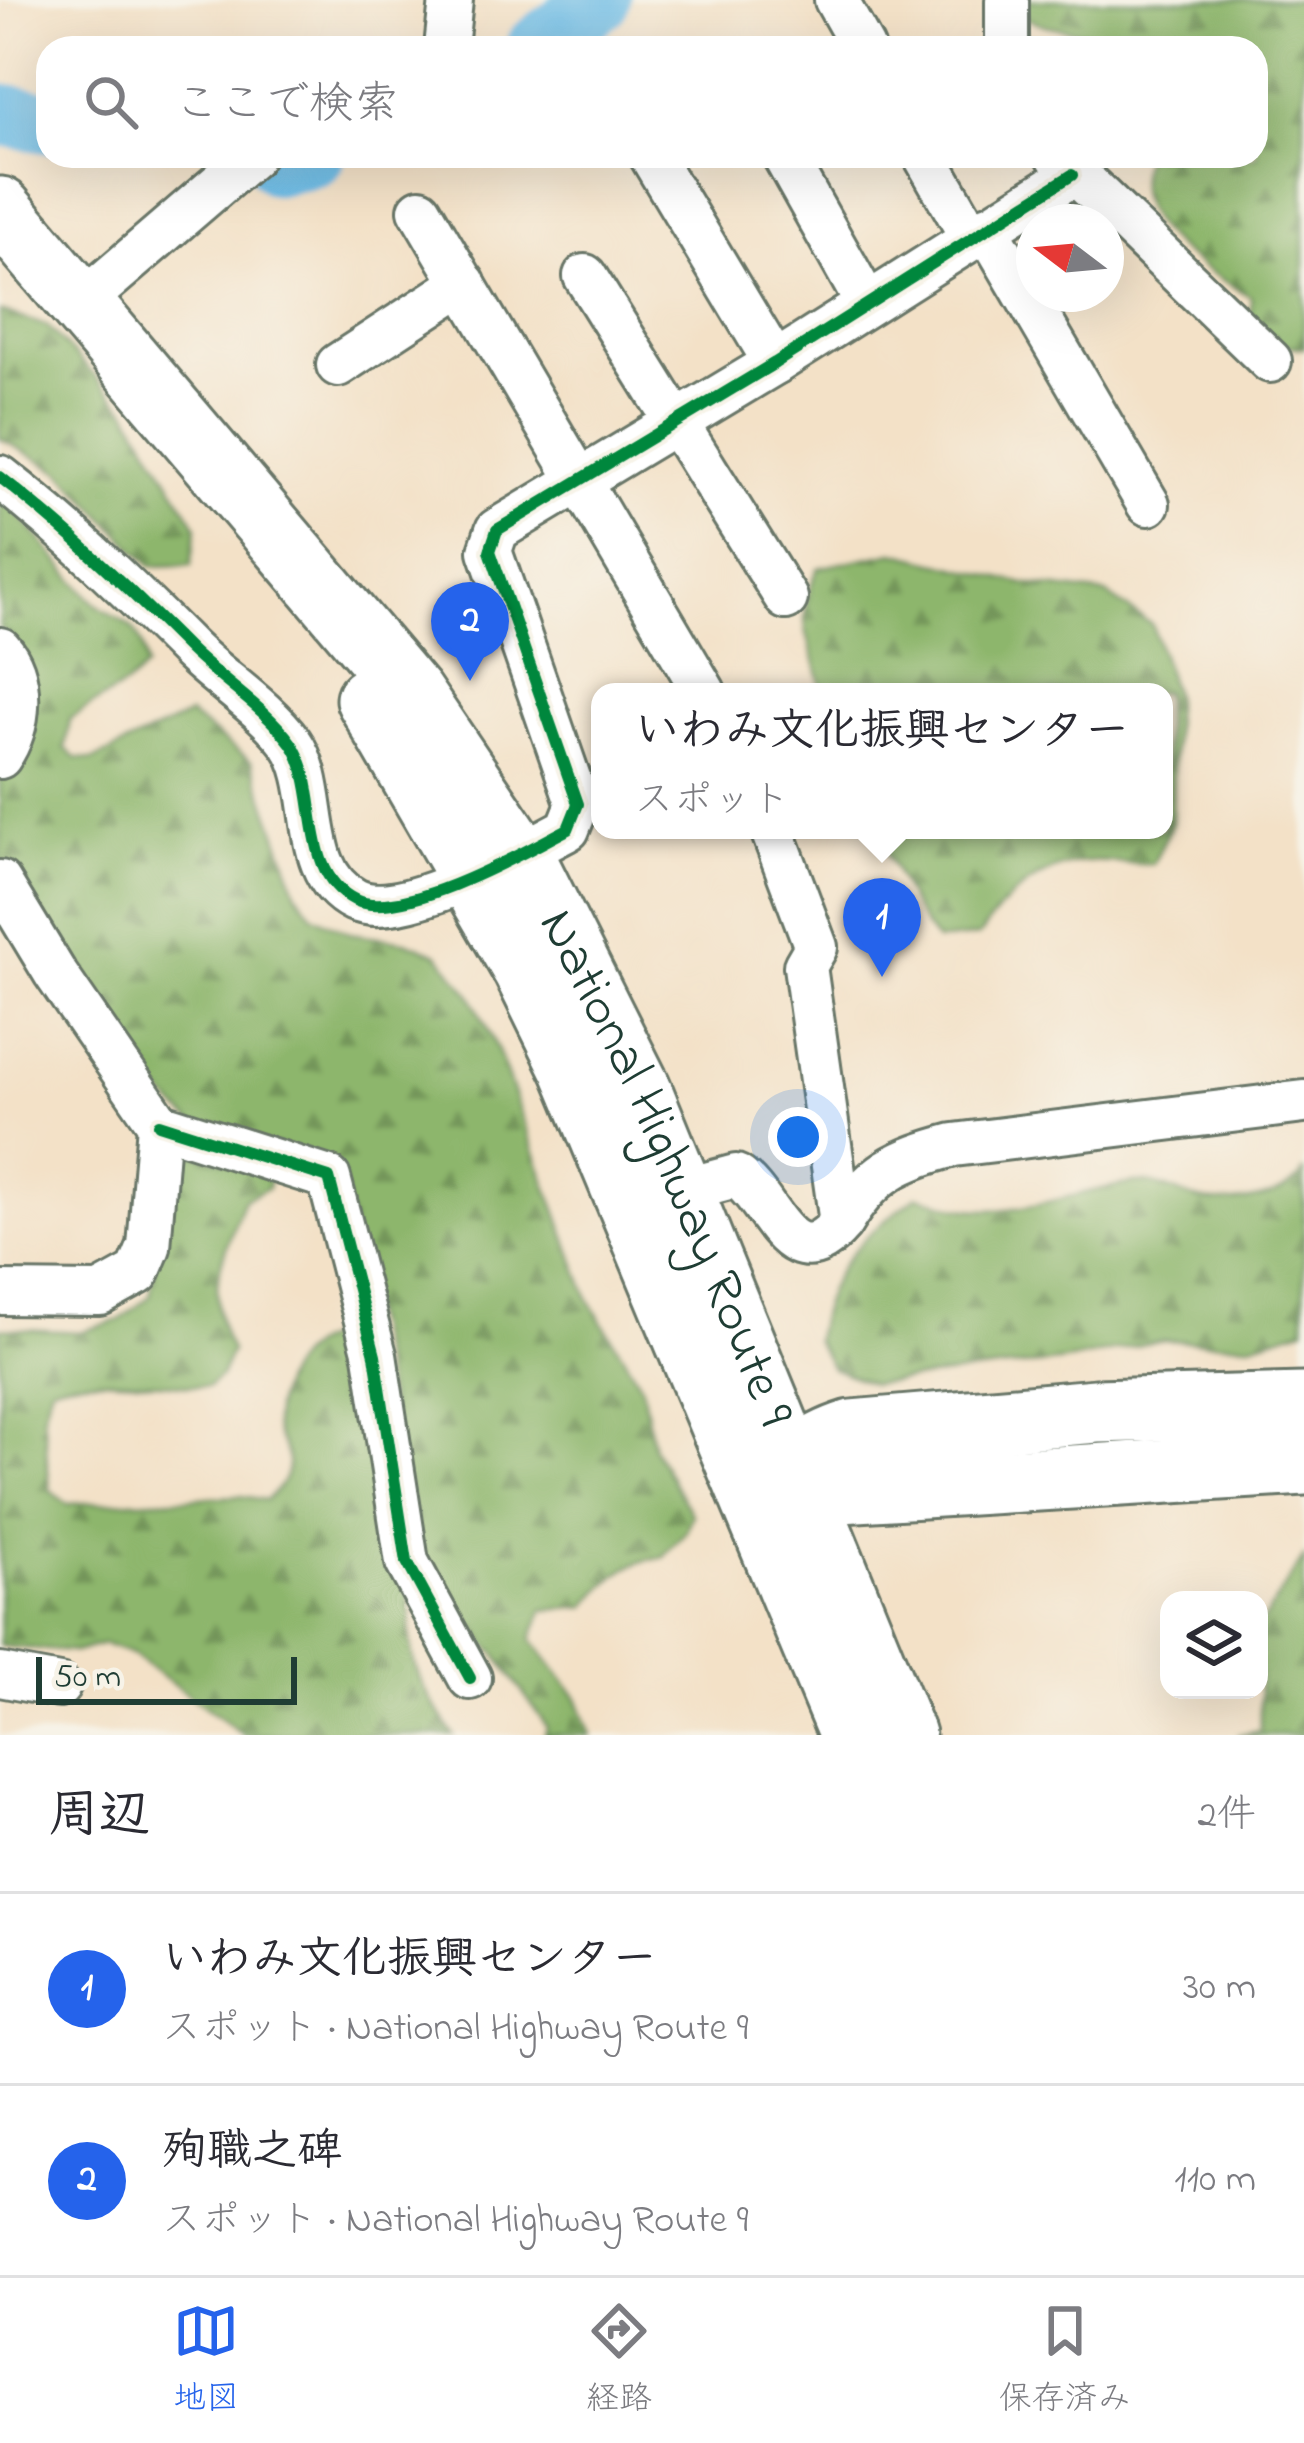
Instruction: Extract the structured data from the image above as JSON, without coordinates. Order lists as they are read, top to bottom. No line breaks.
{"streets":{"highway":["National Highway Route 9"]},"scale_bar":"50 m","north":"left","page":{"search":"ここで検索","pins":["2","1"],"popup":["いわみ文化振興センター","スポット"],"scale":"50 m","heading":["周辺","2件"],"list":[{"mark":"1","name":"いわみ文化振興センター","note":"スポット · National Highway Route 9","value":"30 m"},{"mark":"2","name":"殉職之碑","note":"スポット · National Highway Route 9","value":"110 m"}],"nav":["地図","経路","保存済み"]}}
